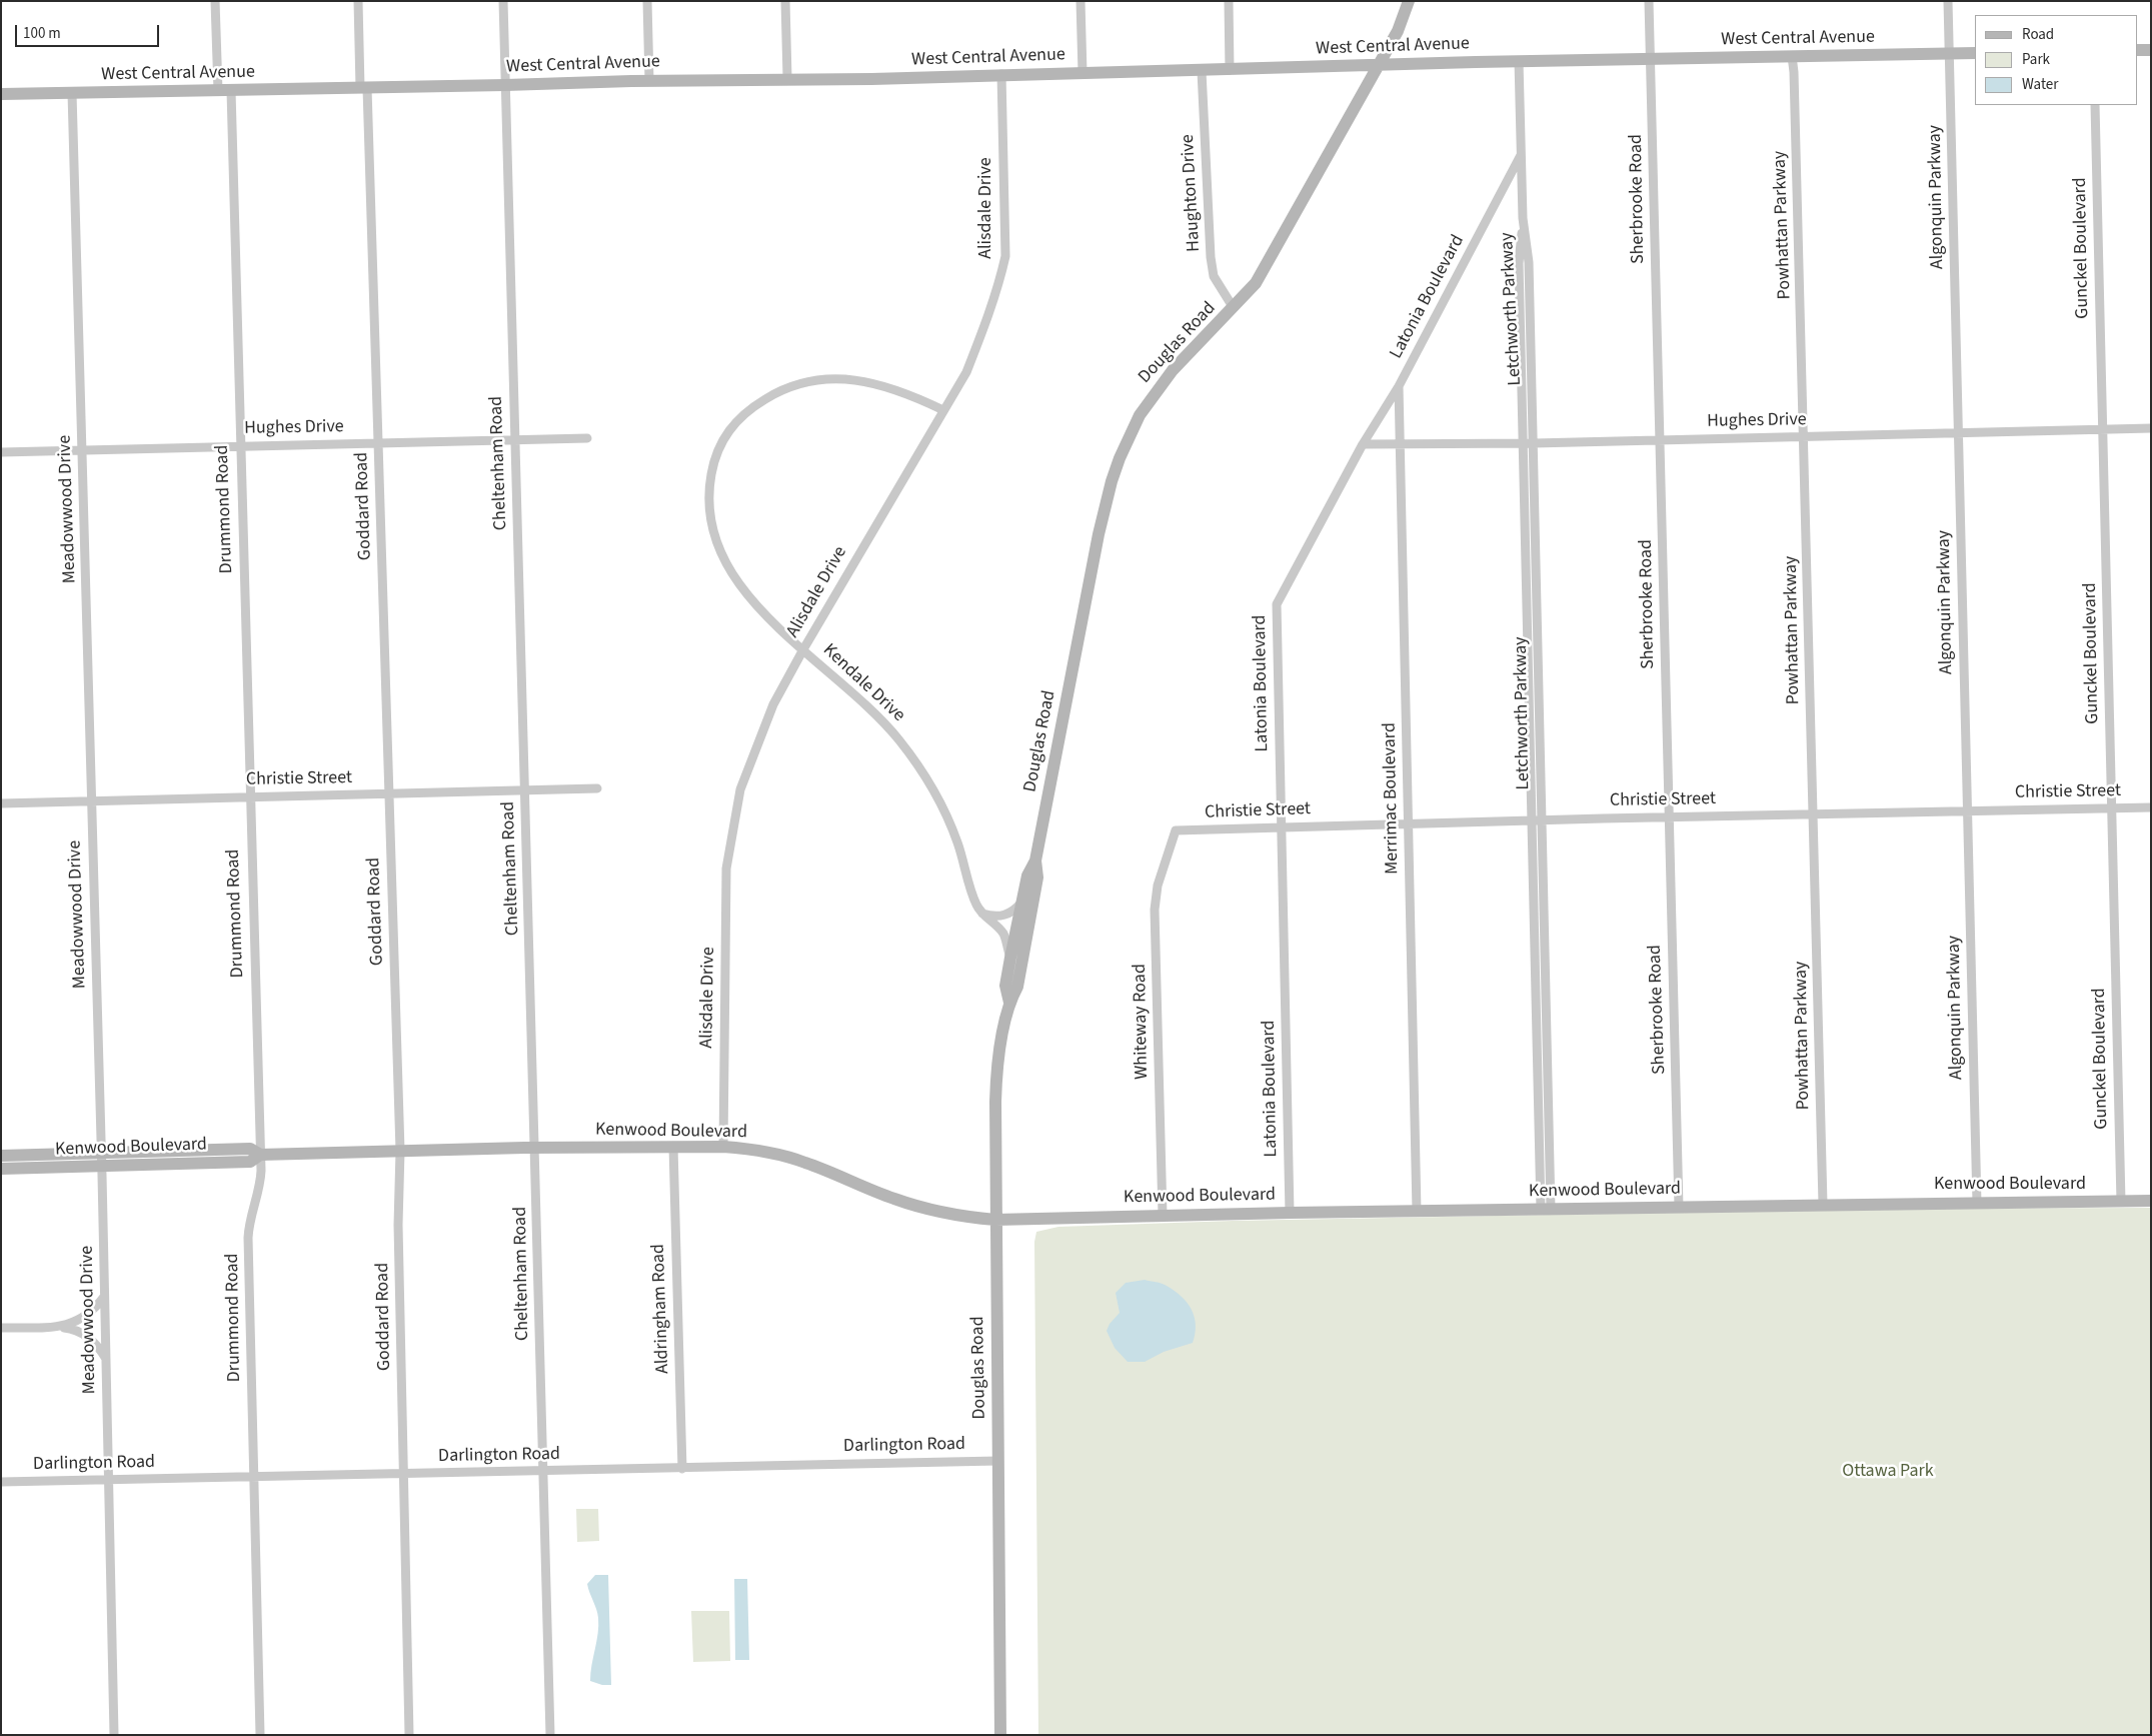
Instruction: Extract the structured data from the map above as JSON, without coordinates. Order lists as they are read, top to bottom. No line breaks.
{"streets":{"street":["West Central Avenue","Haughton Drive","Algonquin Parkway","Sherbrooke Road","Alisdale Drive","Powhattan Parkway","Gunckel Boulevard","Latonia Boulevard","Letchworth Parkway","Douglas Road","Hughes Drive","Cheltenham Road","Goddard Road","Meadowwood Drive","Drummond Road","Kendale Drive","Christie Street","Merrimac Boulevard","Whiteway Road","Kenwood Boulevard","Aldringham Road","Darlington Road"]},"crossings":[["West Central Avenue","Haughton Drive"],["West Central Avenue","Algonquin Parkway"],["West Central Avenue","Sherbrooke Road"],["West Central Avenue","Alisdale Drive"],["West Central Avenue","Powhattan Parkway"],["West Central Avenue","Letchworth Parkway"],["West Central Avenue","Douglas Road"],["West Central Avenue","Cheltenham Road"],["West Central Avenue","Goddard Road"],["West Central Avenue","Meadowwood Drive"],["West Central Avenue","Drummond Road"],["Haughton Drive","Douglas Road"],["Algonquin Parkway","Hughes Drive"],["Algonquin Parkway","Christie Street"],["Algonquin Parkway","Kenwood Boulevard"],["Sherbrooke Road","Hughes Drive"],["Sherbrooke Road","Christie Street"],["Sherbrooke Road","Kenwood Boulevard"],["Alisdale Drive","Kendale Drive"],["Alisdale Drive","Kenwood Boulevard"],["Powhattan Parkway","Hughes Drive"],["Powhattan Parkway","Christie Street"],["Powhattan Parkway","Kenwood Boulevard"],["Gunckel Boulevard","Hughes Drive"],["Gunckel Boulevard","Christie Street"],["Gunckel Boulevard","Kenwood Boulevard"],["Latonia Boulevard","Letchworth Parkway"],["Latonia Boulevard","Hughes Drive"],["Latonia Boulevard","Christie Street"],["Latonia Boulevard","Merrimac Boulevard"],["Latonia Boulevard","Kenwood Boulevard"],["Letchworth Parkway","Hughes Drive"],["Letchworth Parkway","Christie Street"],["Letchworth Parkway","Kenwood Boulevard"],["Douglas Road","Kendale Drive"],["Douglas Road","Kenwood Boulevard"],["Douglas Road","Darlington Road"],["Hughes Drive","Cheltenham Road"],["Hughes Drive","Goddard Road"],["Hughes Drive","Meadowwood Drive"],["Hughes Drive","Drummond Road"],["Hughes Drive","Merrimac Boulevard"],["Cheltenham Road","Christie Street"],["Cheltenham Road","Kenwood Boulevard"],["Cheltenham Road","Darlington Road"],["Goddard Road","Christie Street"],["Goddard Road","Kenwood Boulevard"],["Goddard Road","Darlington Road"],["Meadowwood Drive","Christie Street"],["Meadowwood Drive","Kenwood Boulevard"],["Meadowwood Drive","Darlington Road"],["Drummond Road","Christie Street"],["Drummond Road","Kenwood Boulevard"],["Drummond Road","Darlington Road"],["Christie Street","Merrimac Boulevard"],["Christie Street","Whiteway Road"],["Merrimac Boulevard","Kenwood Boulevard"],["Whiteway Road","Kenwood Boulevard"],["Kenwood Boulevard","Aldringham Road"],["Aldringham Road","Darlington Road"]],"parks":["Ottawa Park"],"legend":["Road","Park","Water"],"scale_bar":"100 m"}
